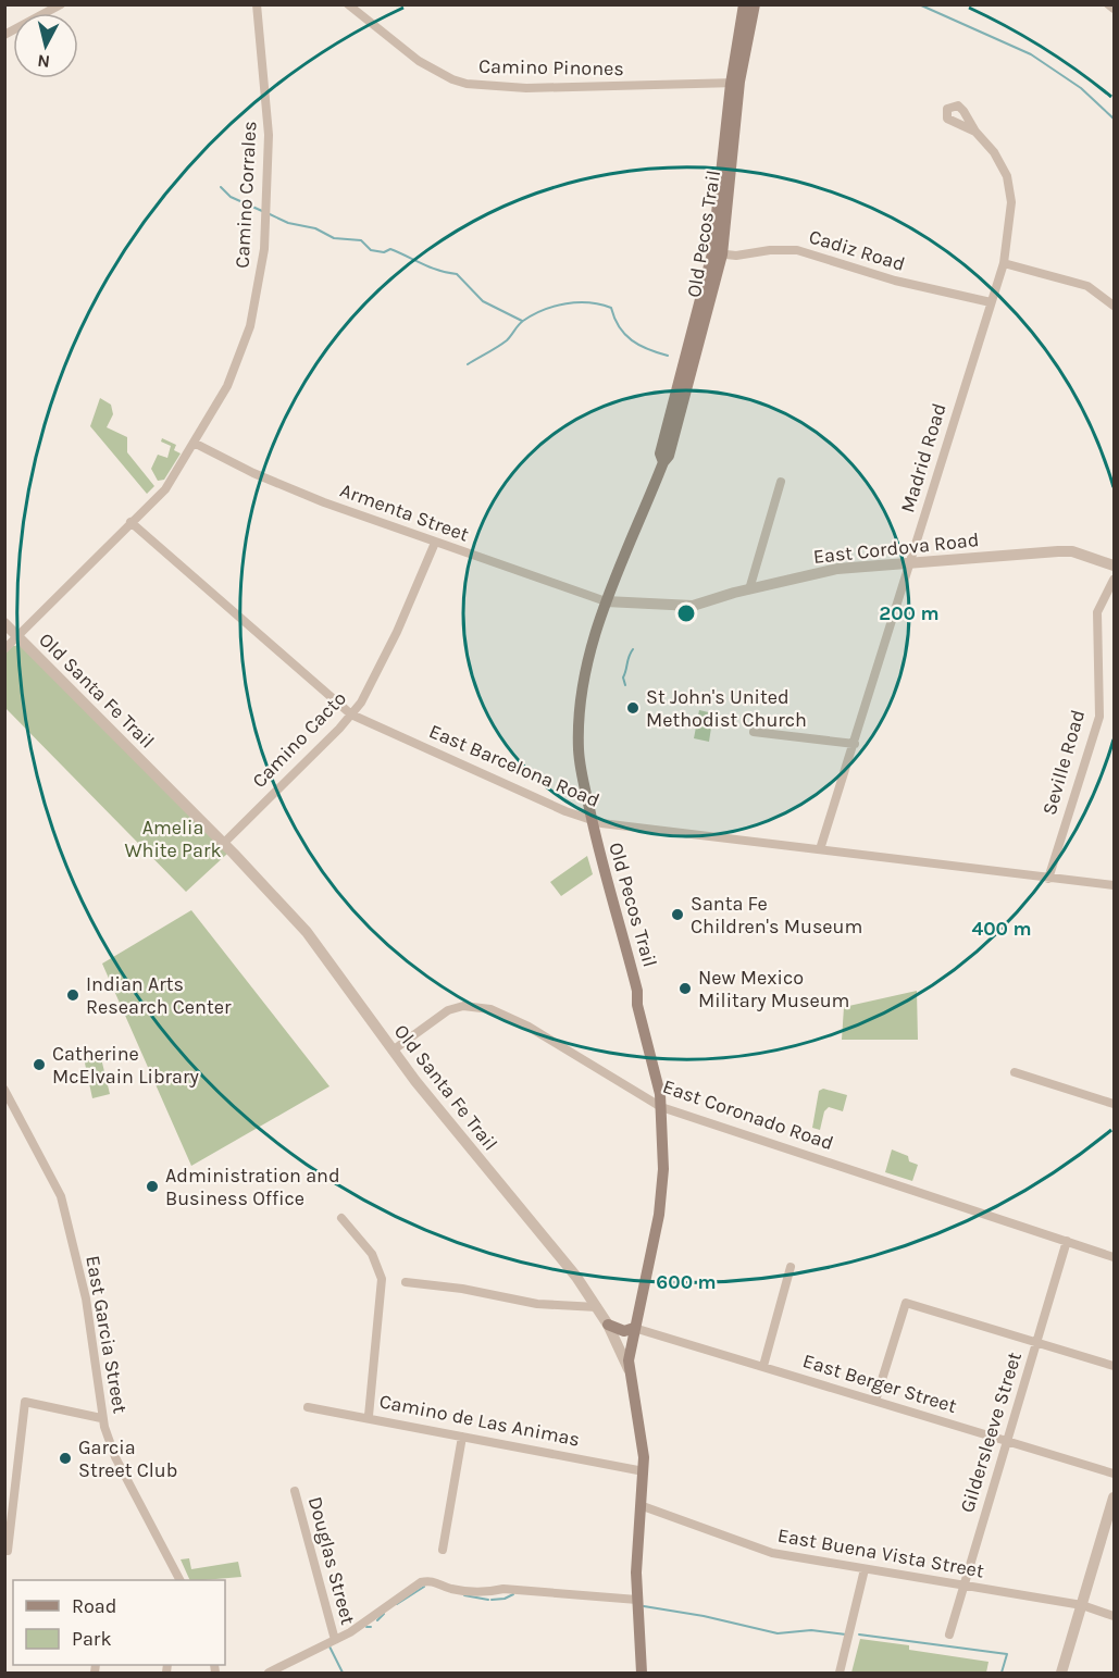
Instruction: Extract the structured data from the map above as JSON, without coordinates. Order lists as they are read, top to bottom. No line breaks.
{"streets":{"main road":["Old Pecos Trail","Old Santa Fe Trail"],"street":["Camino Pinones","Camino Corrales","Cadiz Road","Madrid Road","Armenta Street","East Cordova Road","Camino Cacto","Seville Road","East Barcelona Road","East Coronado Road","East Garcia Street","East Berger Street","Camino de Las Animas","Gildersleeve Street","East Buena Vista Street","Douglas Street"]},"crossings":[["Camino Pinones","Old Pecos Trail"],["Camino Corrales","Armenta Street"],["Camino Corrales","Old Santa Fe Trail"],["Camino Corrales","East Barcelona Road"],["Old Pecos Trail","Cadiz Road"],["Old Pecos Trail","Armenta Street"],["Old Pecos Trail","East Cordova Road"],["Old Pecos Trail","Old Santa Fe Trail"],["Old Pecos Trail","East Barcelona Road"],["Old Pecos Trail","East Coronado Road"],["Old Pecos Trail","East Berger Street"],["Cadiz Road","Madrid Road"],["Madrid Road","East Cordova Road"],["Madrid Road","East Barcelona Road"],["Armenta Street","East Cordova Road"],["Armenta Street","Camino Cacto"],["Old Santa Fe Trail","Camino Cacto"],["Old Santa Fe Trail","East Coronado Road"],["Old Santa Fe Trail","Camino de Las Animas"],["Old Santa Fe Trail","East Buena Vista Street"],["Camino Cacto","East Barcelona Road"],["Seville Road","East Barcelona Road"],["East Coronado Road","Gildersleeve Street"],["East Berger Street","Gildersleeve Street"],["Gildersleeve Street","East Buena Vista Street"]],"parks":["Amelia White Park"],"places":["St John's United Methodist Church","Santa Fe Children's Museum","New Mexico Military Museum","Indian Arts Research Center","Catherine McElvain Library","Administration and Business Office","Garcia Street Club"],"legend":["Road","Park"],"north":"bottom","rings":["200 m","400 m","600 m"]}
